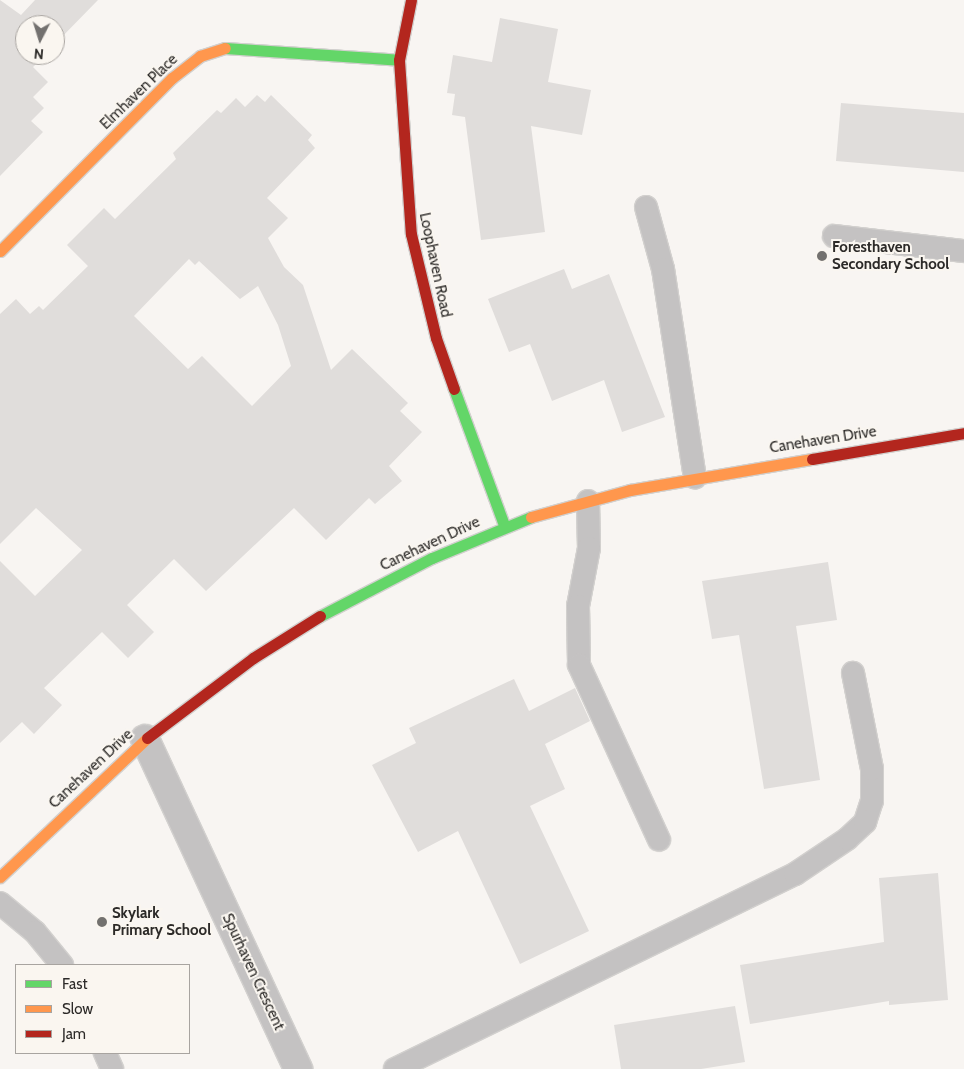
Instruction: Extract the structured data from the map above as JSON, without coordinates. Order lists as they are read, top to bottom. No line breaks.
{"streets":{"street":["Elmhaven Place","Loophaven Road","Canehaven Drive","Spurhaven Crescent"]},"crossings":[["Elmhaven Place","Loophaven Road"],["Loophaven Road","Canehaven Drive"],["Canehaven Drive","Spurhaven Crescent"]],"places":["Foresthaven Secondary School","Skylark Primary School"],"legend":["Fast","Slow","Jam"],"north":"bottom"}
